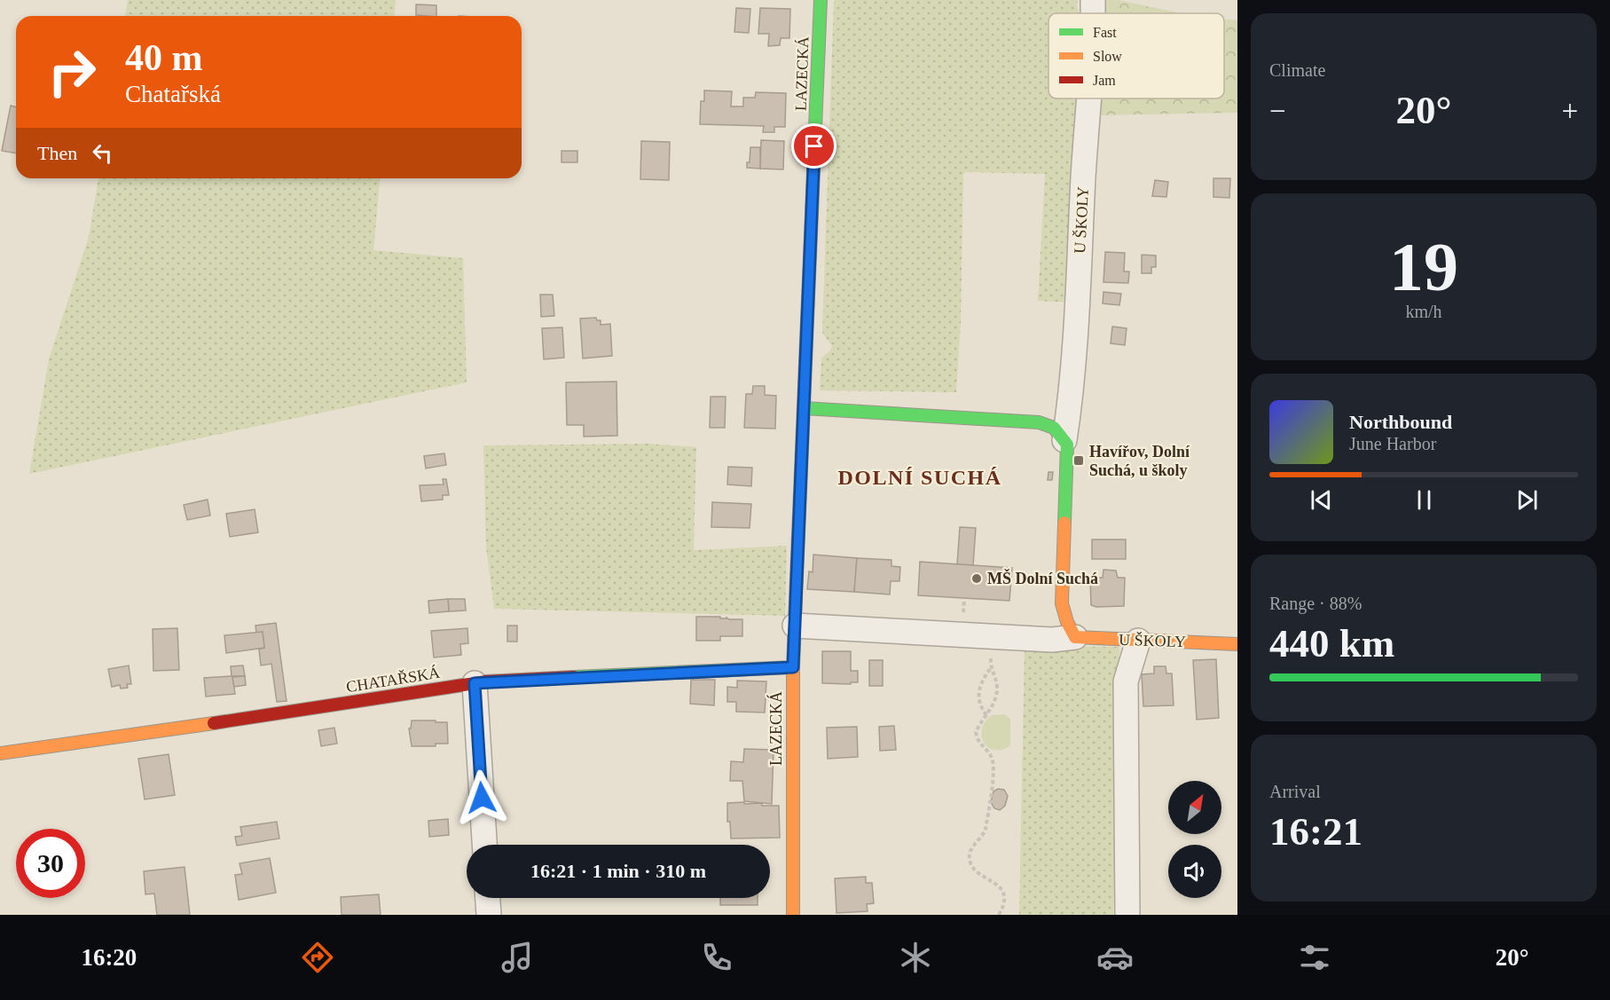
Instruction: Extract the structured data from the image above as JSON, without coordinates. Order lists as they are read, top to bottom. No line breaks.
{"streets":{"street":["LAZECKÁ","U ŠKOLY","CHATAŘSKÁ"]},"crossings":[["LAZECKÁ","CHATAŘSKÁ"]],"districts":["DOLNÍ SUCHÁ"],"places":{"transit":["Havířov, Dolní Suchá, u školy"],"other":["MŠ Dolní Suchá"]},"legend":["Fast","Slow","Jam"],"north":"top right","page":{"tile":["Climate",["19","km/h"],["Range · 88%","440 km"],["Arrival","16:21"]],"turn":["40 m","Chatařská"],"heat":["−","20°","+"],"then":"Then","song":["Northbound","June Harbor"],"limit":"30","trip":"16:21 · 1 min · 310 m","tabs":["16:20","20°"]}}
